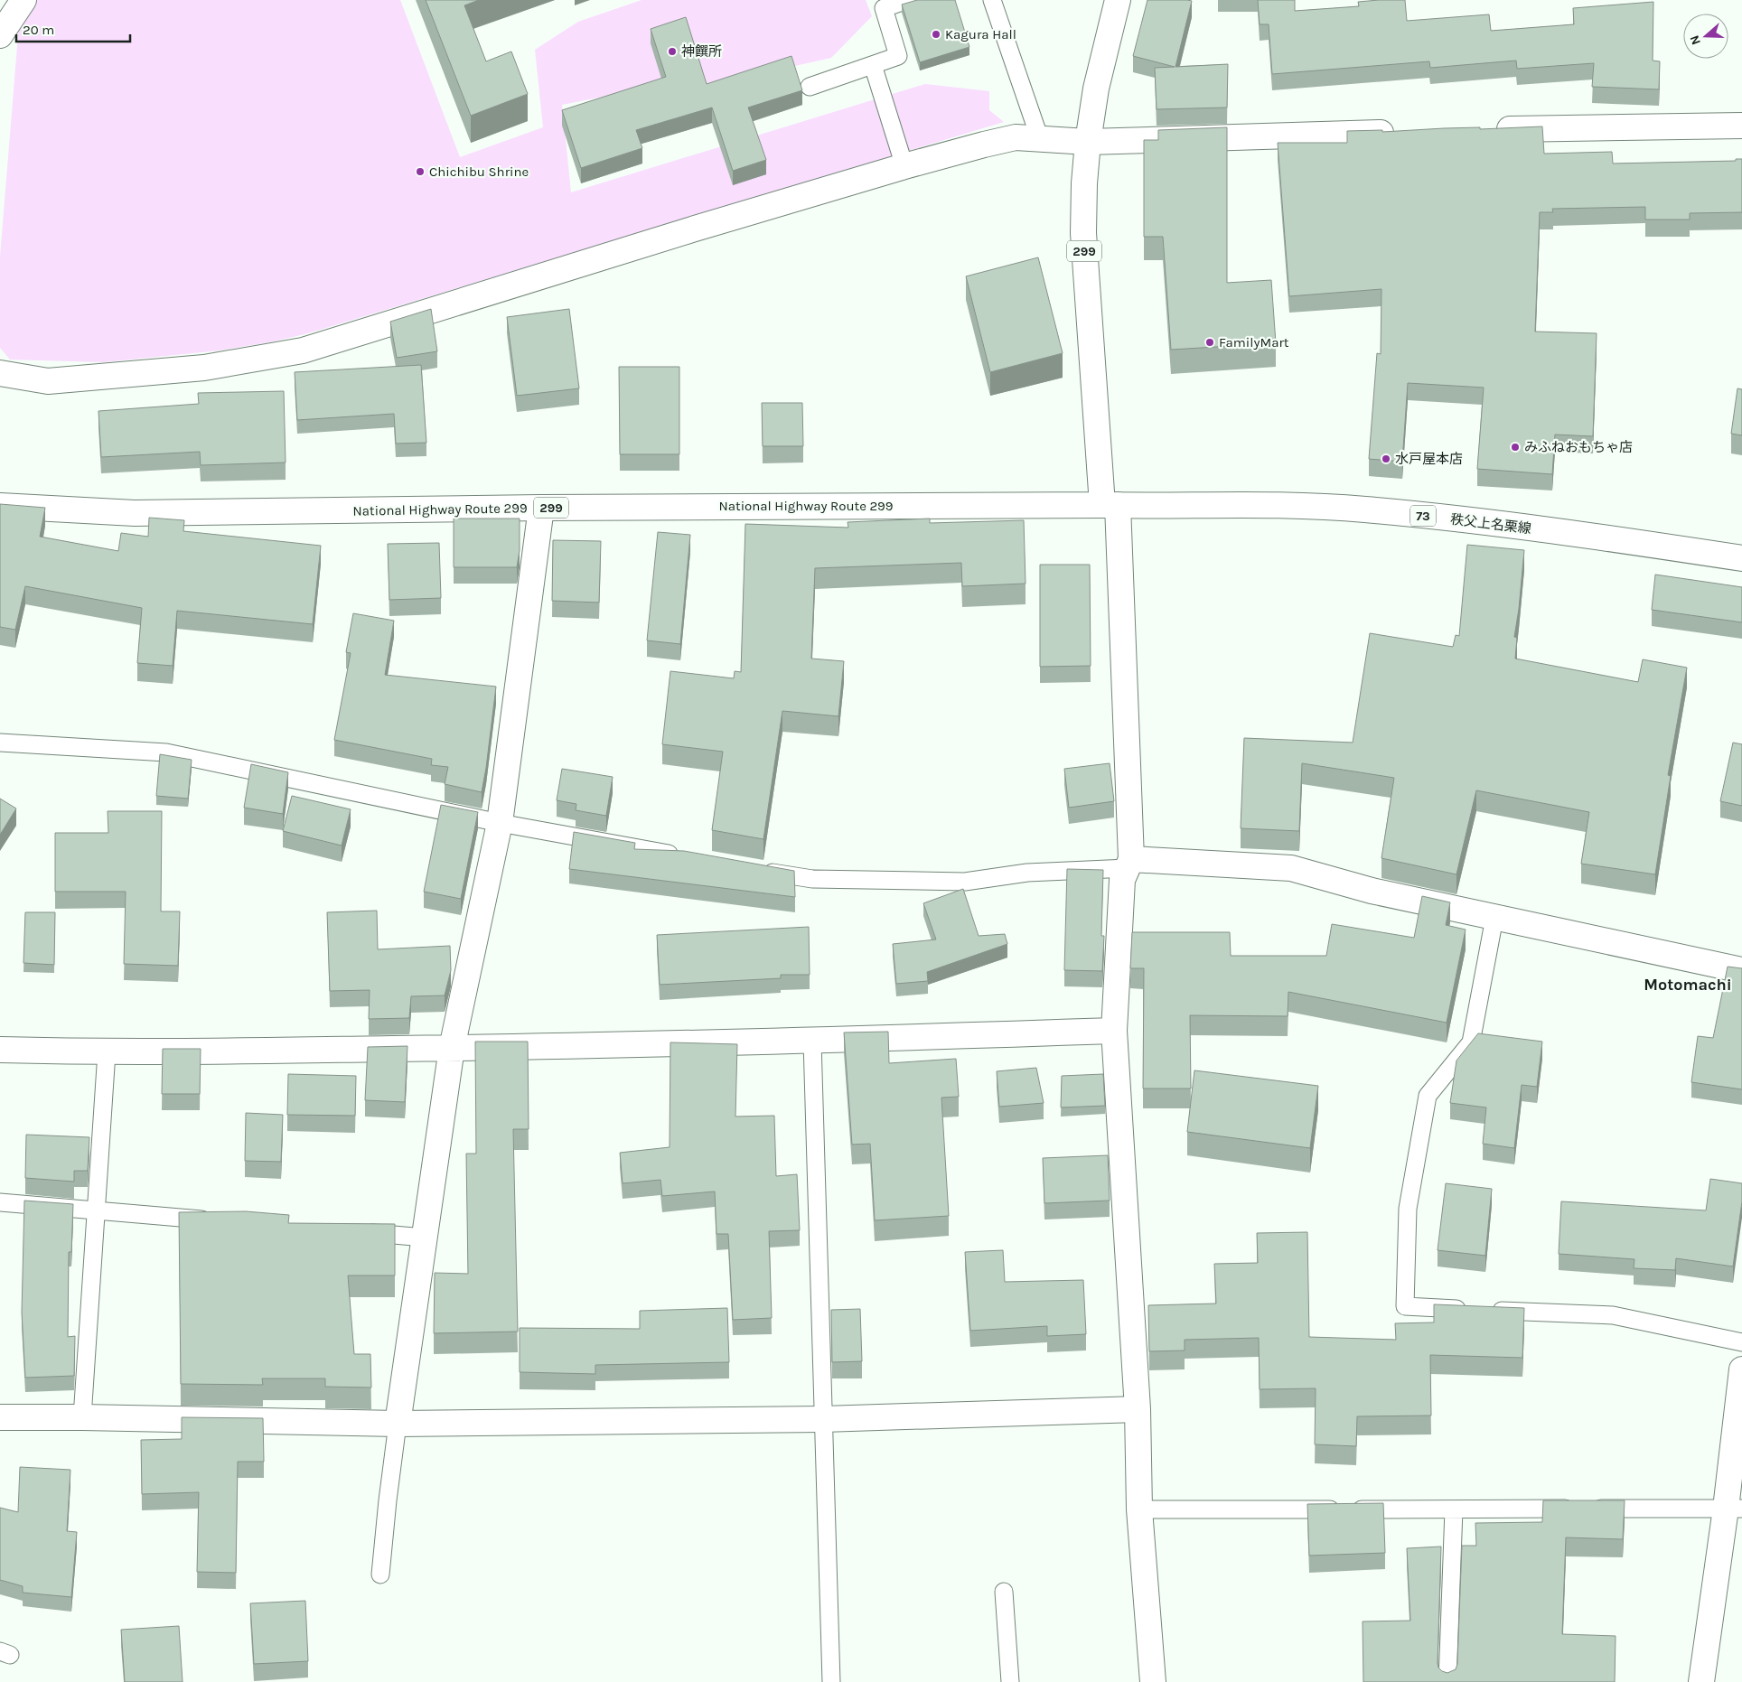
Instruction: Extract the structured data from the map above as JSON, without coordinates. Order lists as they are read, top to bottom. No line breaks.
{"streets":{"main road":["299","National Highway Route 299","73","秩父上名栗線"]},"crossings":[["299","National Highway Route 299"],["299","秩父上名栗線"],["National Highway Route 299","秩父上名栗線"]],"districts":["Motomachi"],"places":["Kagura Hall","神饌所","Chichibu Shrine","FamilyMart","みふねおもちゃ店","水戸屋本店"],"scale_bar":"20 m","north":"left"}
